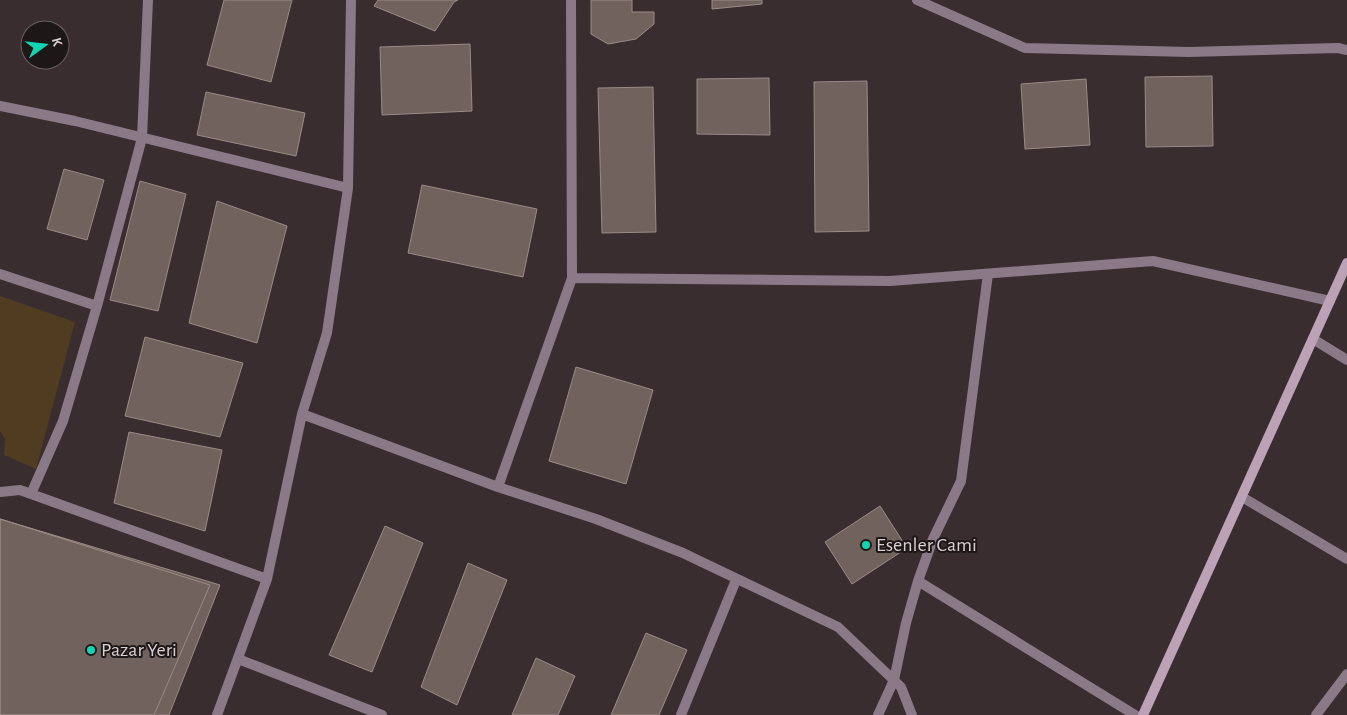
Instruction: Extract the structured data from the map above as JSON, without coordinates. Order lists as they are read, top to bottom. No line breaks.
{"places":["Esenler Cami","Pazar Yeri"],"north":"right"}
